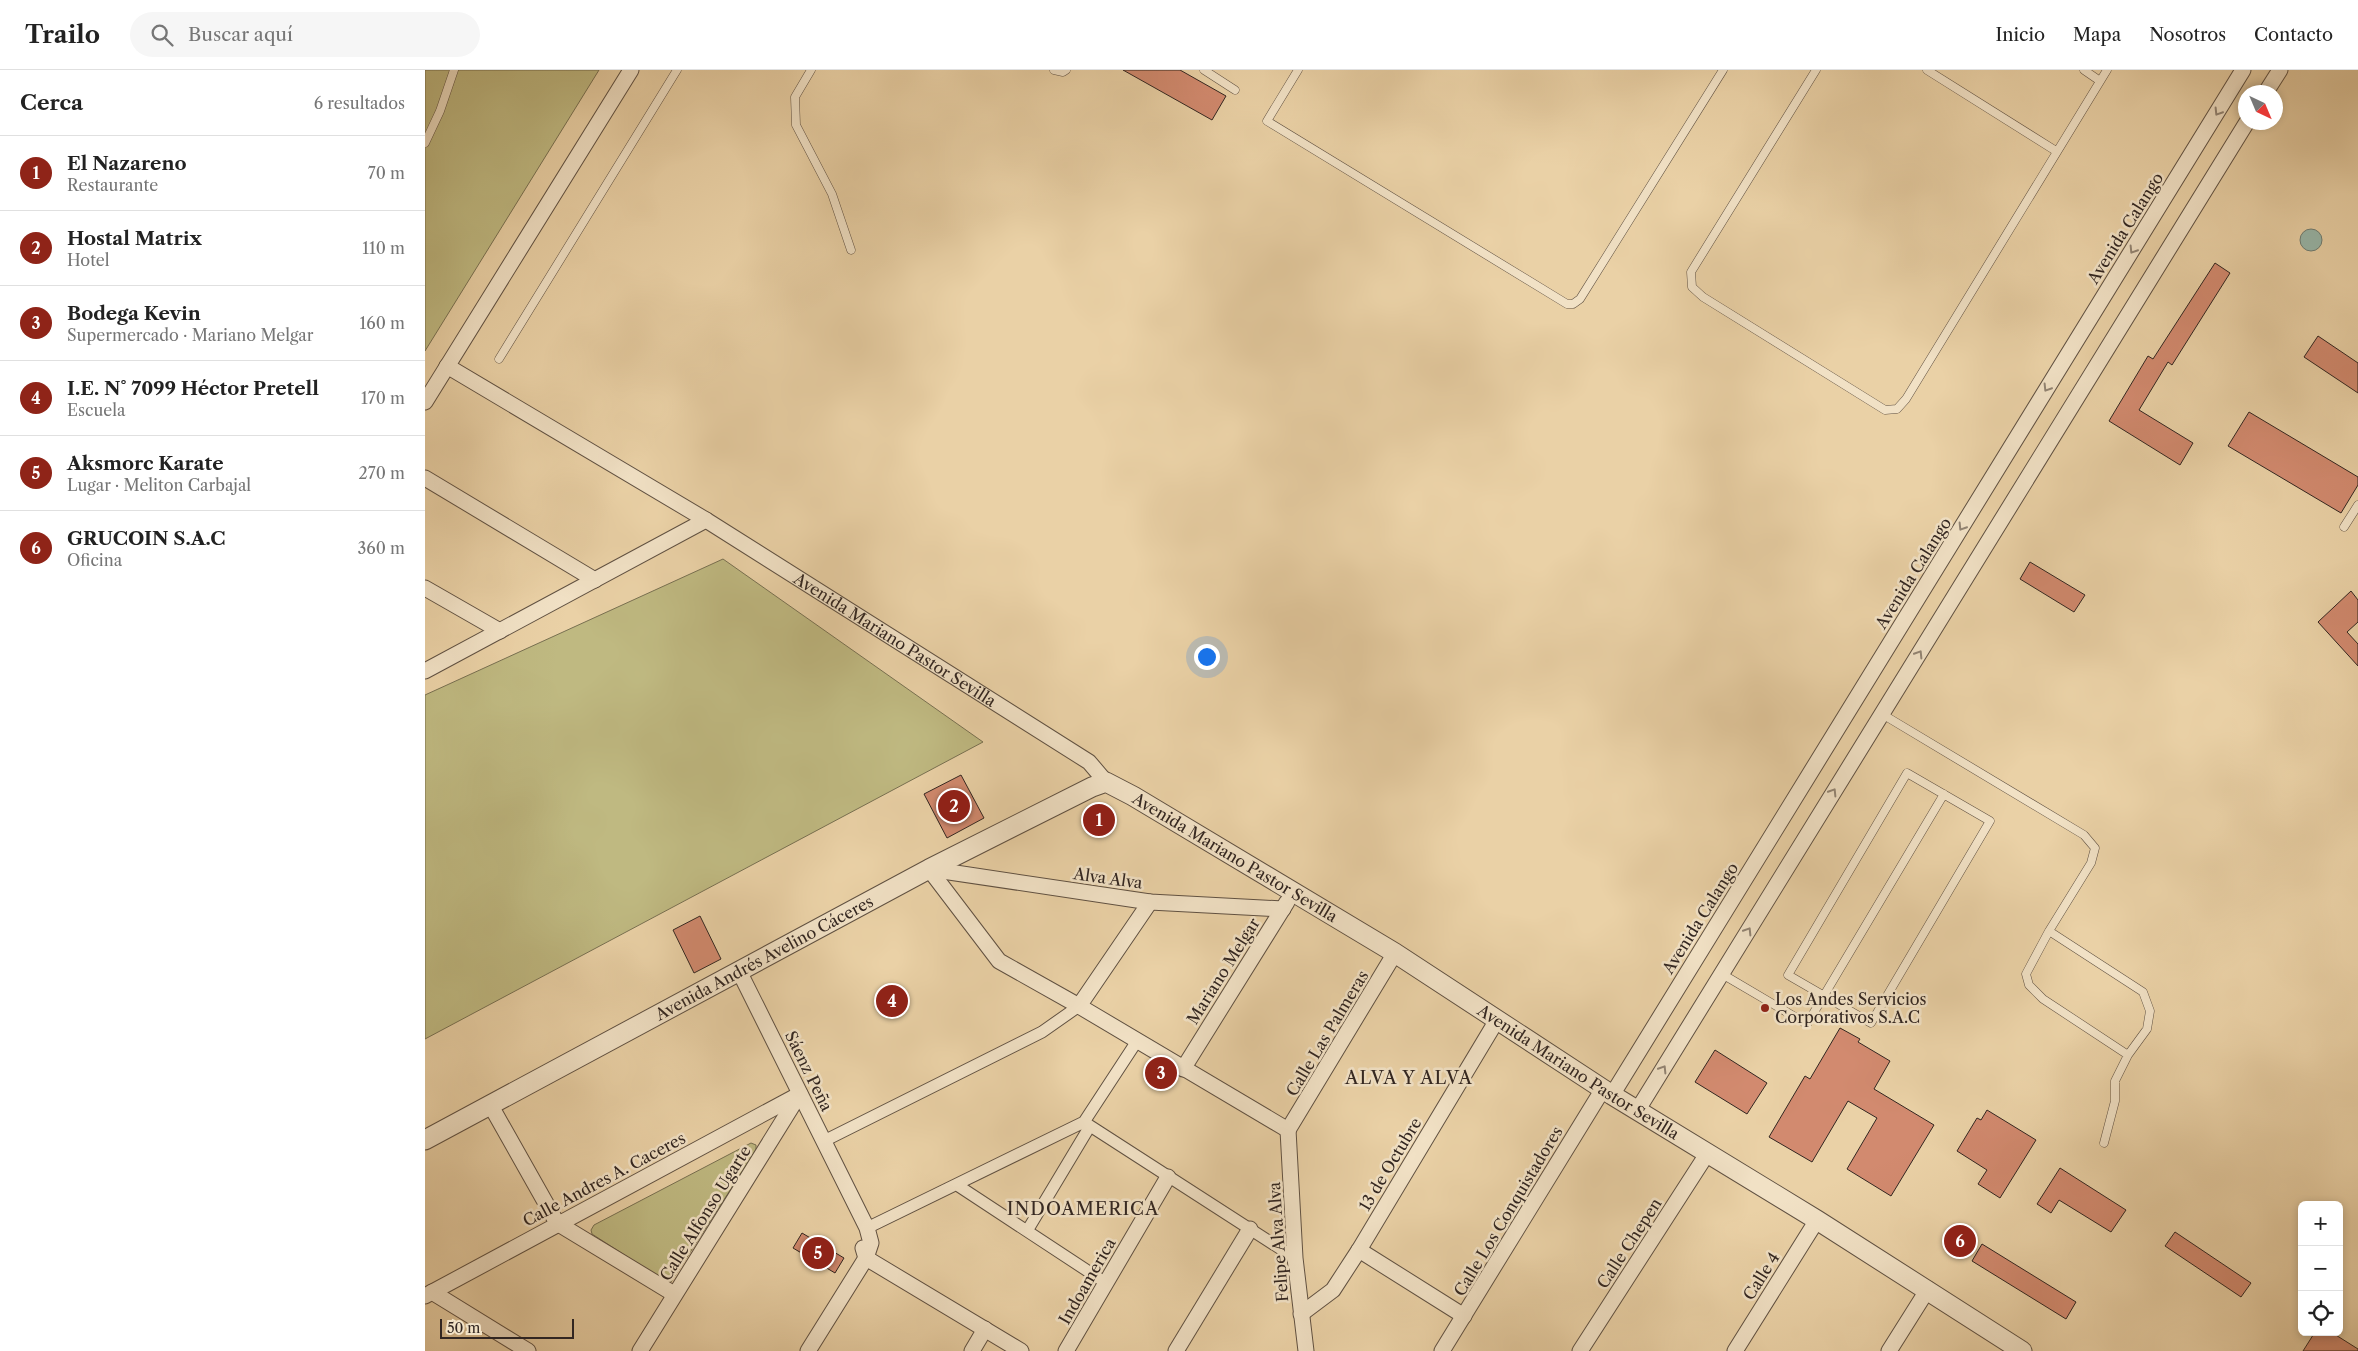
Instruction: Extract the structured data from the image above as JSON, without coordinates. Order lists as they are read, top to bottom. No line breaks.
{"streets":{"street":["Avenida Calango","Avenida Mariano Pastor Sevilla","Alva Alva","Avenida Andrés Avelino Cáceres","Mariano Melgar","Calle Las Palmeras","Sáenz Peña","13 de Octubre","Calle Andres A. Caceres","Calle Los Conquistadores","Calle Alfonso Ugarte","Felipe Alva Alva","Calle Chepen","Calle 4","Indoamerica"]},"crossings":[["Avenida Calango","Avenida Mariano Pastor Sevilla"],["Avenida Calango","Calle Los Conquistadores"],["Avenida Mariano Pastor Sevilla","Avenida Andrés Avelino Cáceres"],["Avenida Mariano Pastor Sevilla","Mariano Melgar"],["Avenida Mariano Pastor Sevilla","Calle Las Palmeras"],["Avenida Mariano Pastor Sevilla","13 de Octubre"],["Avenida Mariano Pastor Sevilla","Calle Los Conquistadores"],["Avenida Mariano Pastor Sevilla","Calle Chepen"],["Avenida Mariano Pastor Sevilla","Calle 4"],["Alva Alva","Avenida Andrés Avelino Cáceres"],["Alva Alva","Mariano Melgar"],["Avenida Andrés Avelino Cáceres","Sáenz Peña"],["Calle Las Palmeras","Felipe Alva Alva"],["Sáenz Peña","Calle Andres A. Caceres"],["Sáenz Peña","Calle Alfonso Ugarte"],["13 de Octubre","Felipe Alva Alva"],["Calle Andres A. Caceres","Calle Alfonso Ugarte"]],"districts":["ALVA Y ALVA","INDOAMERICA"],"places":["Los Andes Servicios Corporativos S.A.C"],"scale_bar":"50 m","north":"bottom right","page":{"header":"Trailo","search":"Buscar aquí","nav":["Inicio","Mapa","Nosotros","Contacto"],"heading":["Cerca","6 resultados"],"list":[{"mark":"1","name":"El Nazareno","note":"Restaurante","value":"70 m"},{"mark":"2","name":"Hostal Matrix","note":"Hotel","value":"110 m"},{"mark":"3","name":"Bodega Kevin","note":"Supermercado · Mariano Melgar","value":"160 m"},{"mark":"4","name":"I.E. N° 7099 Héctor Pretell","note":"Escuela","value":"170 m"},{"mark":"5","name":"Aksmorc Karate","note":"Lugar · Meliton Carbajal","value":"270 m"},{"mark":"6","name":"GRUCOIN S.A.C","note":"Oficina","value":"360 m"}],"pins":["2","1","4","3","6","5"],"map_buttons":["+","−"],"scale":"50 m"}}
